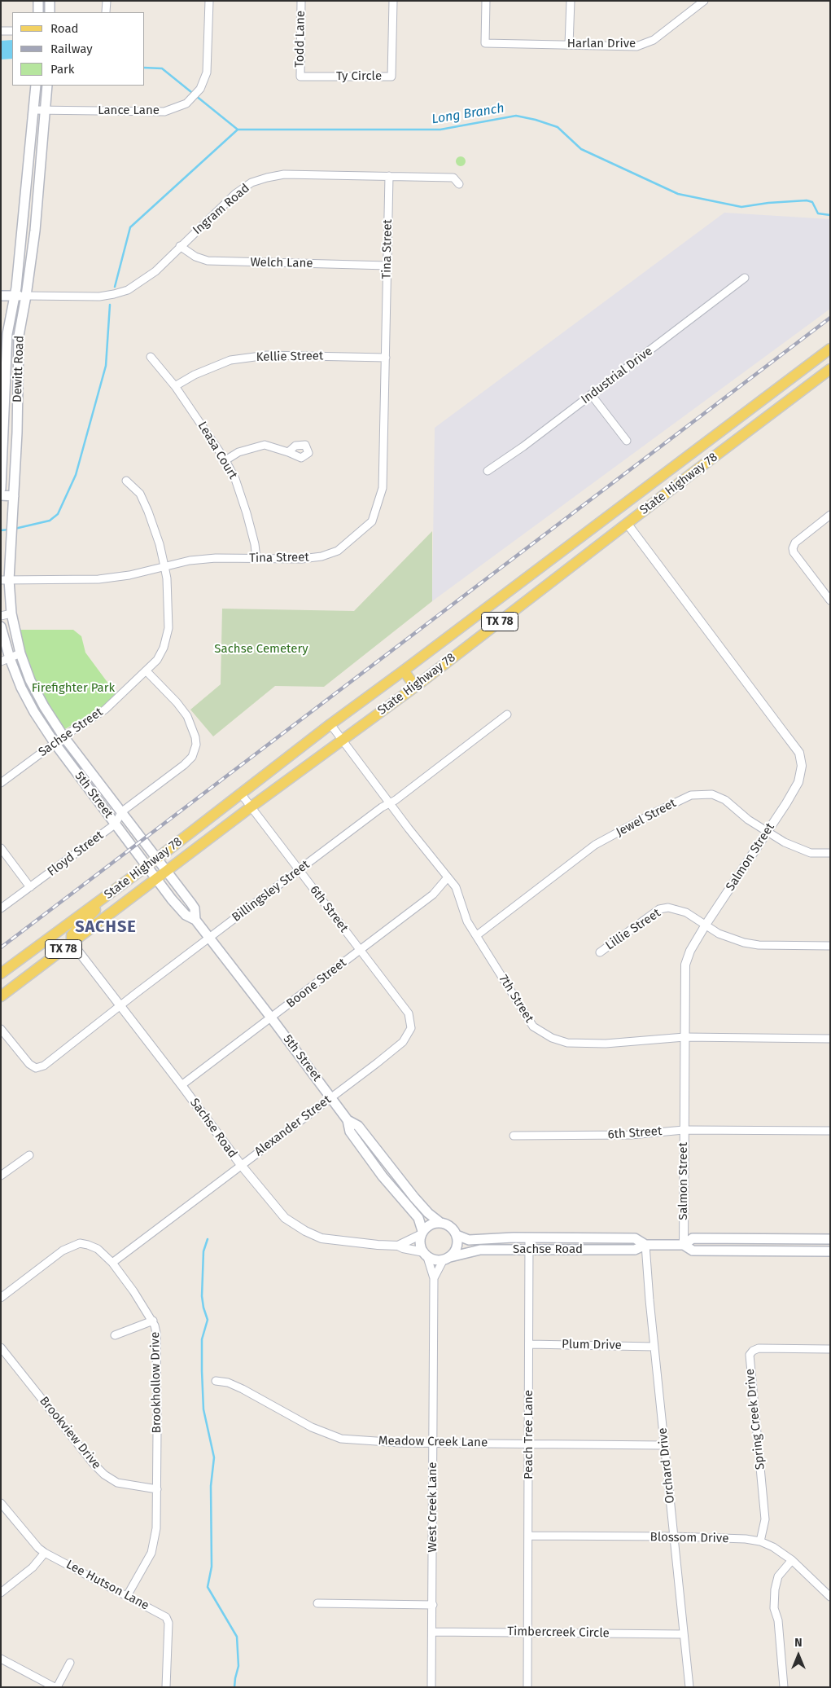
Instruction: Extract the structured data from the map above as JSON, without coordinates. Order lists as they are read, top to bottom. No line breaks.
{"streets":{"main road":["Ingram Road","Dewitt Road","State Highway 78","TX 78","5th Street","Sachse Road"],"street":["Todd Lane","Harlan Drive","Ty Circle","Lance Lane","Tina Street","Welch Lane","Kellie Street","Industrial Drive","Leasa Court","Sachse Street","Jewel Street","Floyd Street","Salmon Street","Billingsley Street","6th Street","Lillie Street","Boone Street","7th Street","Alexander Street","Plum Drive","Brookhollow Drive","Spring Creek Drive","Brookview Drive","Peach Tree Lane","Meadow Creek Lane","Orchard Drive","West Creek Lane","Blossom Drive","Lee Hutson Lane","Timbercreek Circle"]},"crossings":[["Todd Lane","Ty Circle"],["Lance Lane","Dewitt Road"],["Ingram Road","Tina Street"],["Ingram Road","Welch Lane"],["Ingram Road","Dewitt Road"],["Tina Street","Welch Lane"],["Tina Street","Kellie Street"],["Tina Street","Dewitt Road"],["Tina Street","Leasa Court"],["Tina Street","Sachse Street"],["Kellie Street","Leasa Court"],["Dewitt Road","5th Street"],["State Highway 78","5th Street"],["State Highway 78","Salmon Street"],["State Highway 78","6th Street"],["State Highway 78","7th Street"],["State Highway 78","Sachse Road"],["Sachse Street","5th Street"],["Sachse Street","Floyd Street"],["5th Street","Floyd Street"],["5th Street","Billingsley Street"],["5th Street","Boone Street"],["5th Street","Alexander Street"],["5th Street","Sachse Road"],["5th Street","West Creek Lane"],["Jewel Street","Salmon Street"],["Jewel Street","7th Street"],["Salmon Street","6th Street"],["Salmon Street","Lillie Street"],["Salmon Street","7th Street"],["Salmon Street","Sachse Road"],["Billingsley Street","6th Street"],["Billingsley Street","7th Street"],["Billingsley Street","Sachse Road"],["6th Street","Boone Street"],["6th Street","Alexander Street"],["Boone Street","7th Street"],["Boone Street","Sachse Road"],["Alexander Street","Sachse Road"],["Alexander Street","Brookhollow Drive"],["Sachse Road","Peach Tree Lane"],["Sachse Road","Orchard Drive"],["Sachse Road","West Creek Lane"],["Plum Drive","Peach Tree Lane"],["Plum Drive","Orchard Drive"],["Brookhollow Drive","Brookview Drive"],["Brookhollow Drive","Lee Hutson Lane"],["Spring Creek Drive","Blossom Drive"],["Peach Tree Lane","Meadow Creek Lane"],["Peach Tree Lane","Blossom Drive"],["Peach Tree Lane","Timbercreek Circle"],["Meadow Creek Lane","Orchard Drive"],["Meadow Creek Lane","West Creek Lane"],["Orchard Drive","Blossom Drive"],["Orchard Drive","Timbercreek Circle"],["West Creek Lane","Timbercreek Circle"]],"districts":["SACHSE"],"water":["Long Branch"],"parks":["Sachse Cemetery","Firefighter Park"],"legend":["Road","Railway","Park"],"north":"top"}
